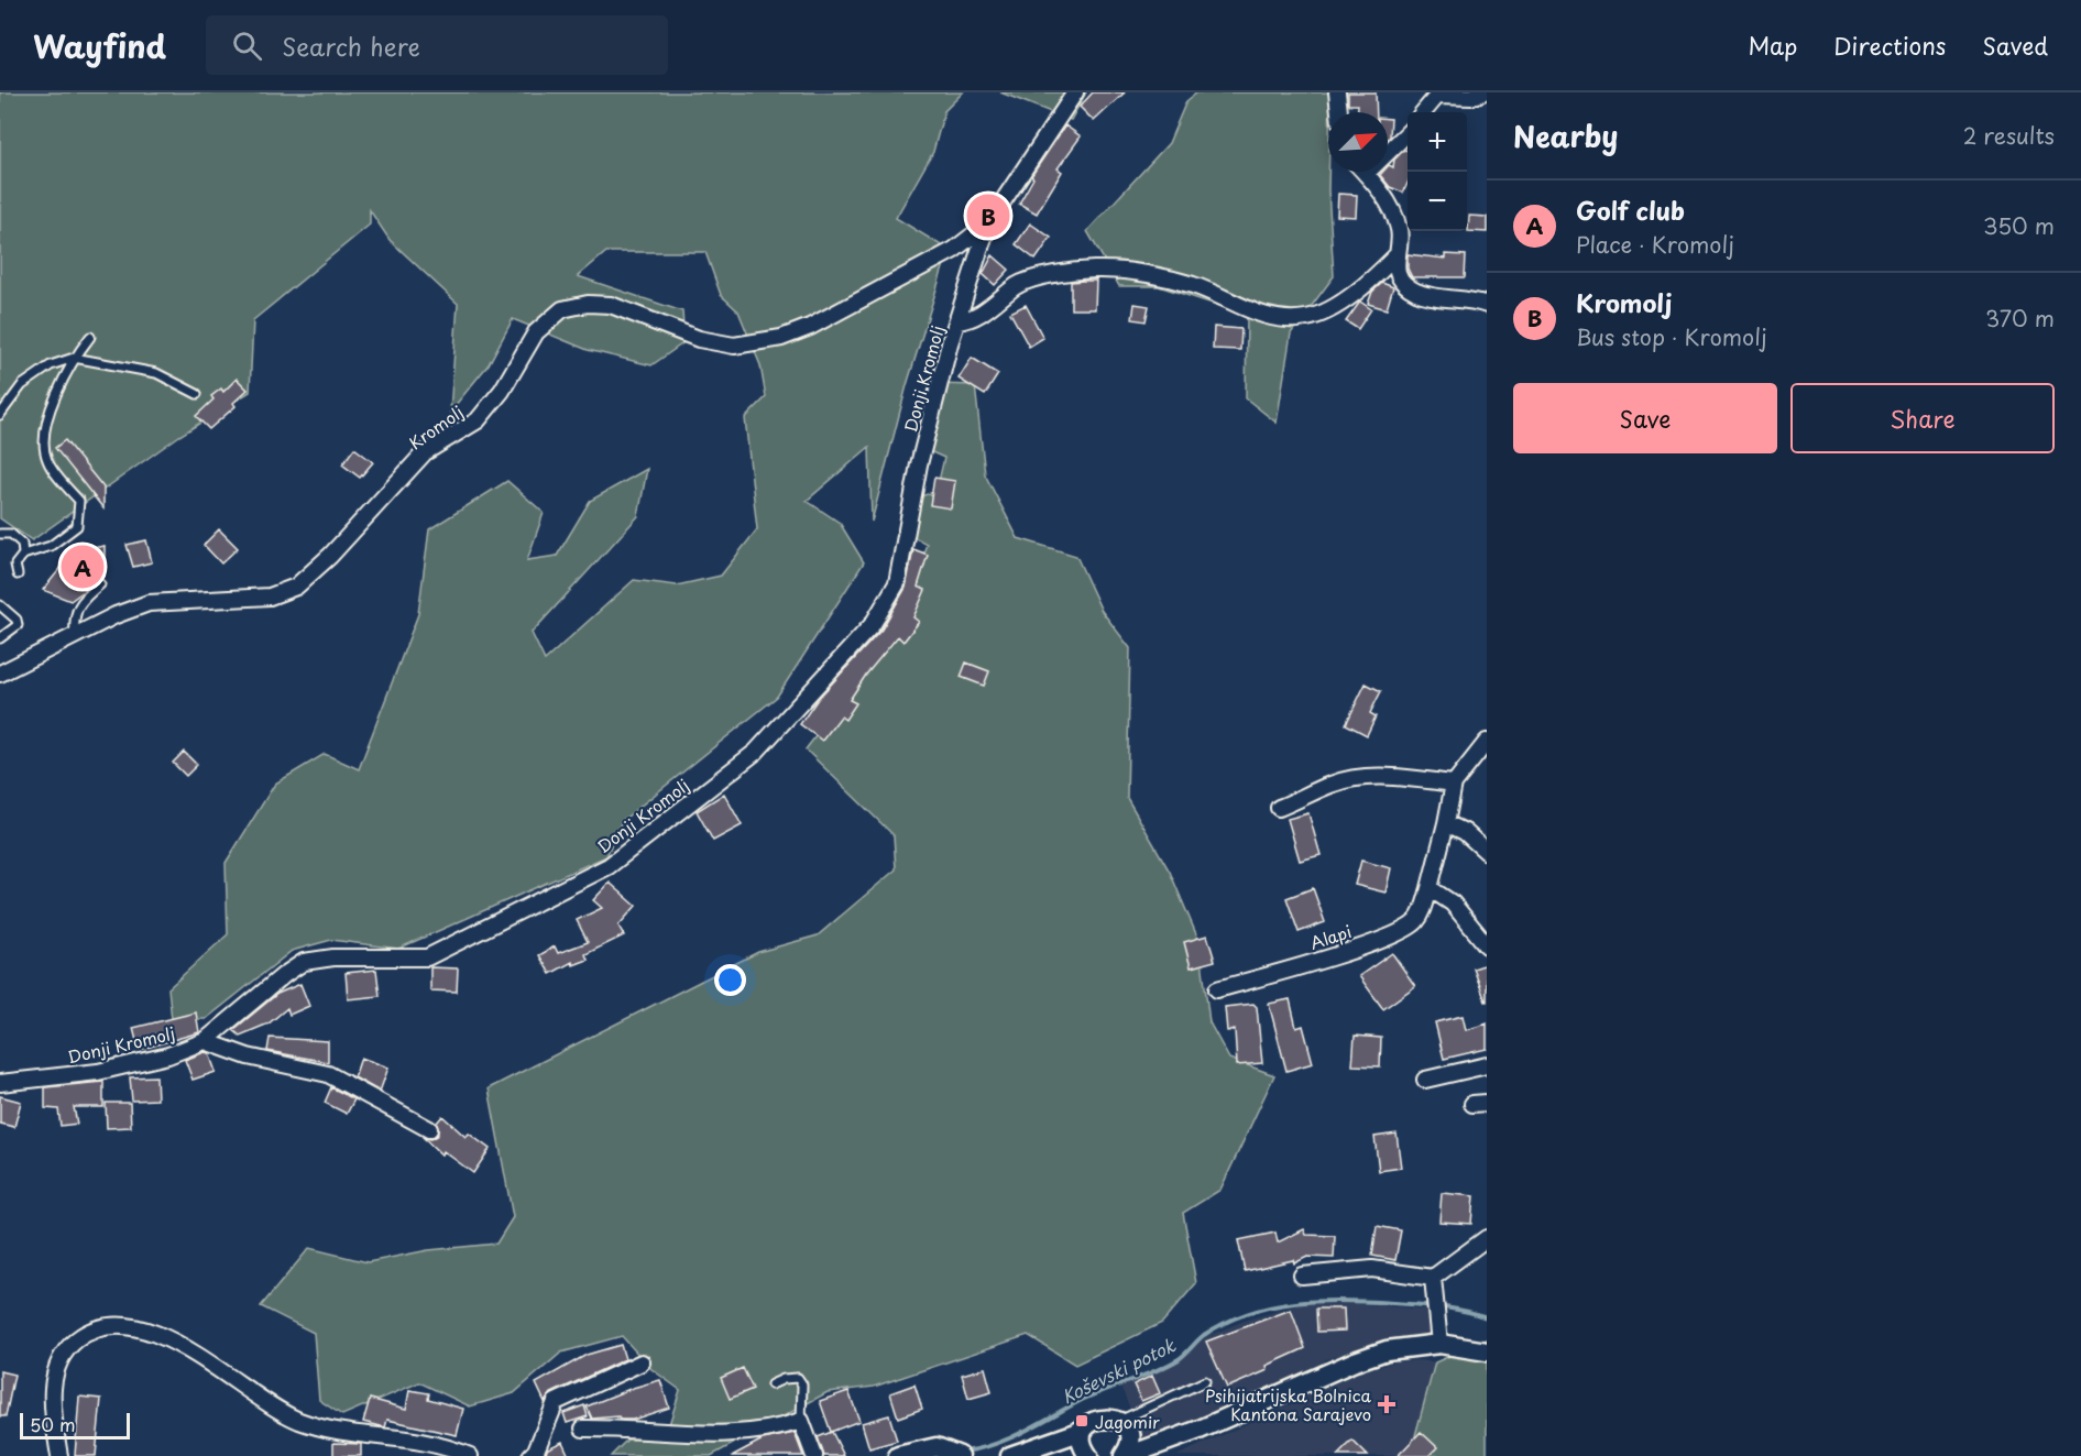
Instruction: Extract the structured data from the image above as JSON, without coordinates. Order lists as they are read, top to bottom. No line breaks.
{"streets":{"street":["Donji Kromolj","Kromolj","Alapi"]},"crossings":[["Donji Kromolj","Kromolj"]],"water":["Koševski potok"],"places":{"health":["Psihijatrijska Bolnica Kantona Sarajevo"],"transit":["Jagomir"]},"scale_bar":"50 m","north":"top right","page":{"header":"Wayfind","search":"Search here","nav":["Map","Directions","Saved"],"heading":["Nearby","2 results"],"map_buttons":["+","−"],"list":[{"mark":"A","name":"Golf club","note":"Place · Kromolj","value":"350 m"},{"mark":"B","name":"Kromolj","note":"Bus stop · Kromolj","value":"370 m"}],"pins":["B","A"],"buttons":["Save","Share"],"scale":"50 m"}}
